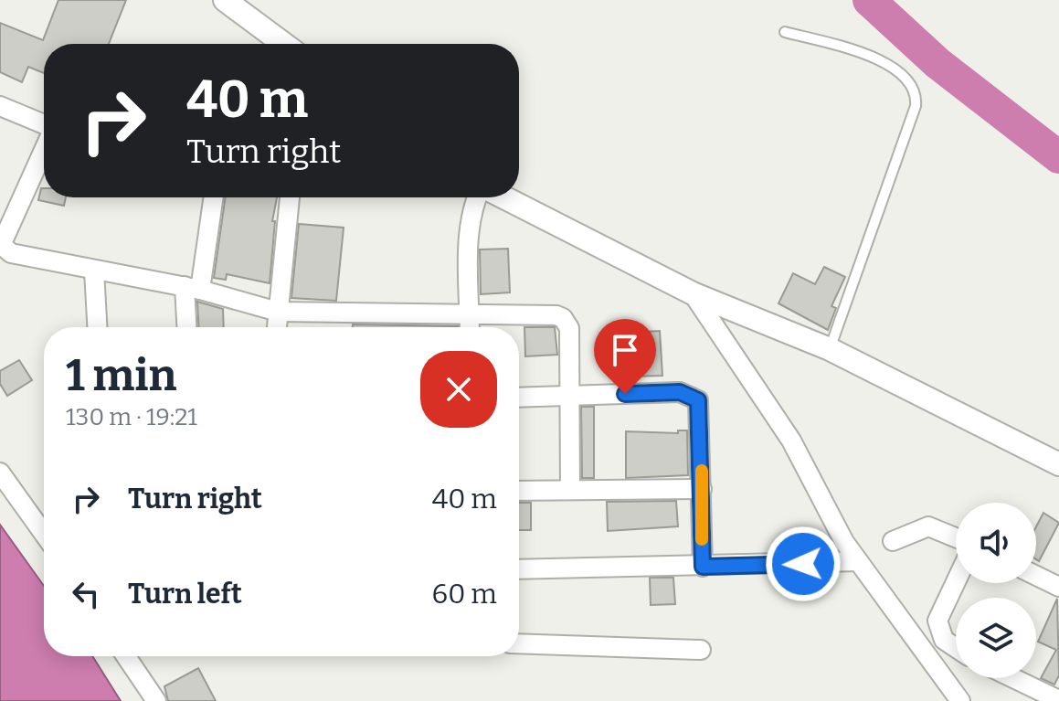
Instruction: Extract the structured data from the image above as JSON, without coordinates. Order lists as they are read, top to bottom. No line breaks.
{"page":{"turn":["40 m","Turn right"],"heading":["1 min","130 m · 19:21"],"list":[{"name":"Turn right","value":"40 m"},{"name":"Turn left","value":"60 m"}]}}
